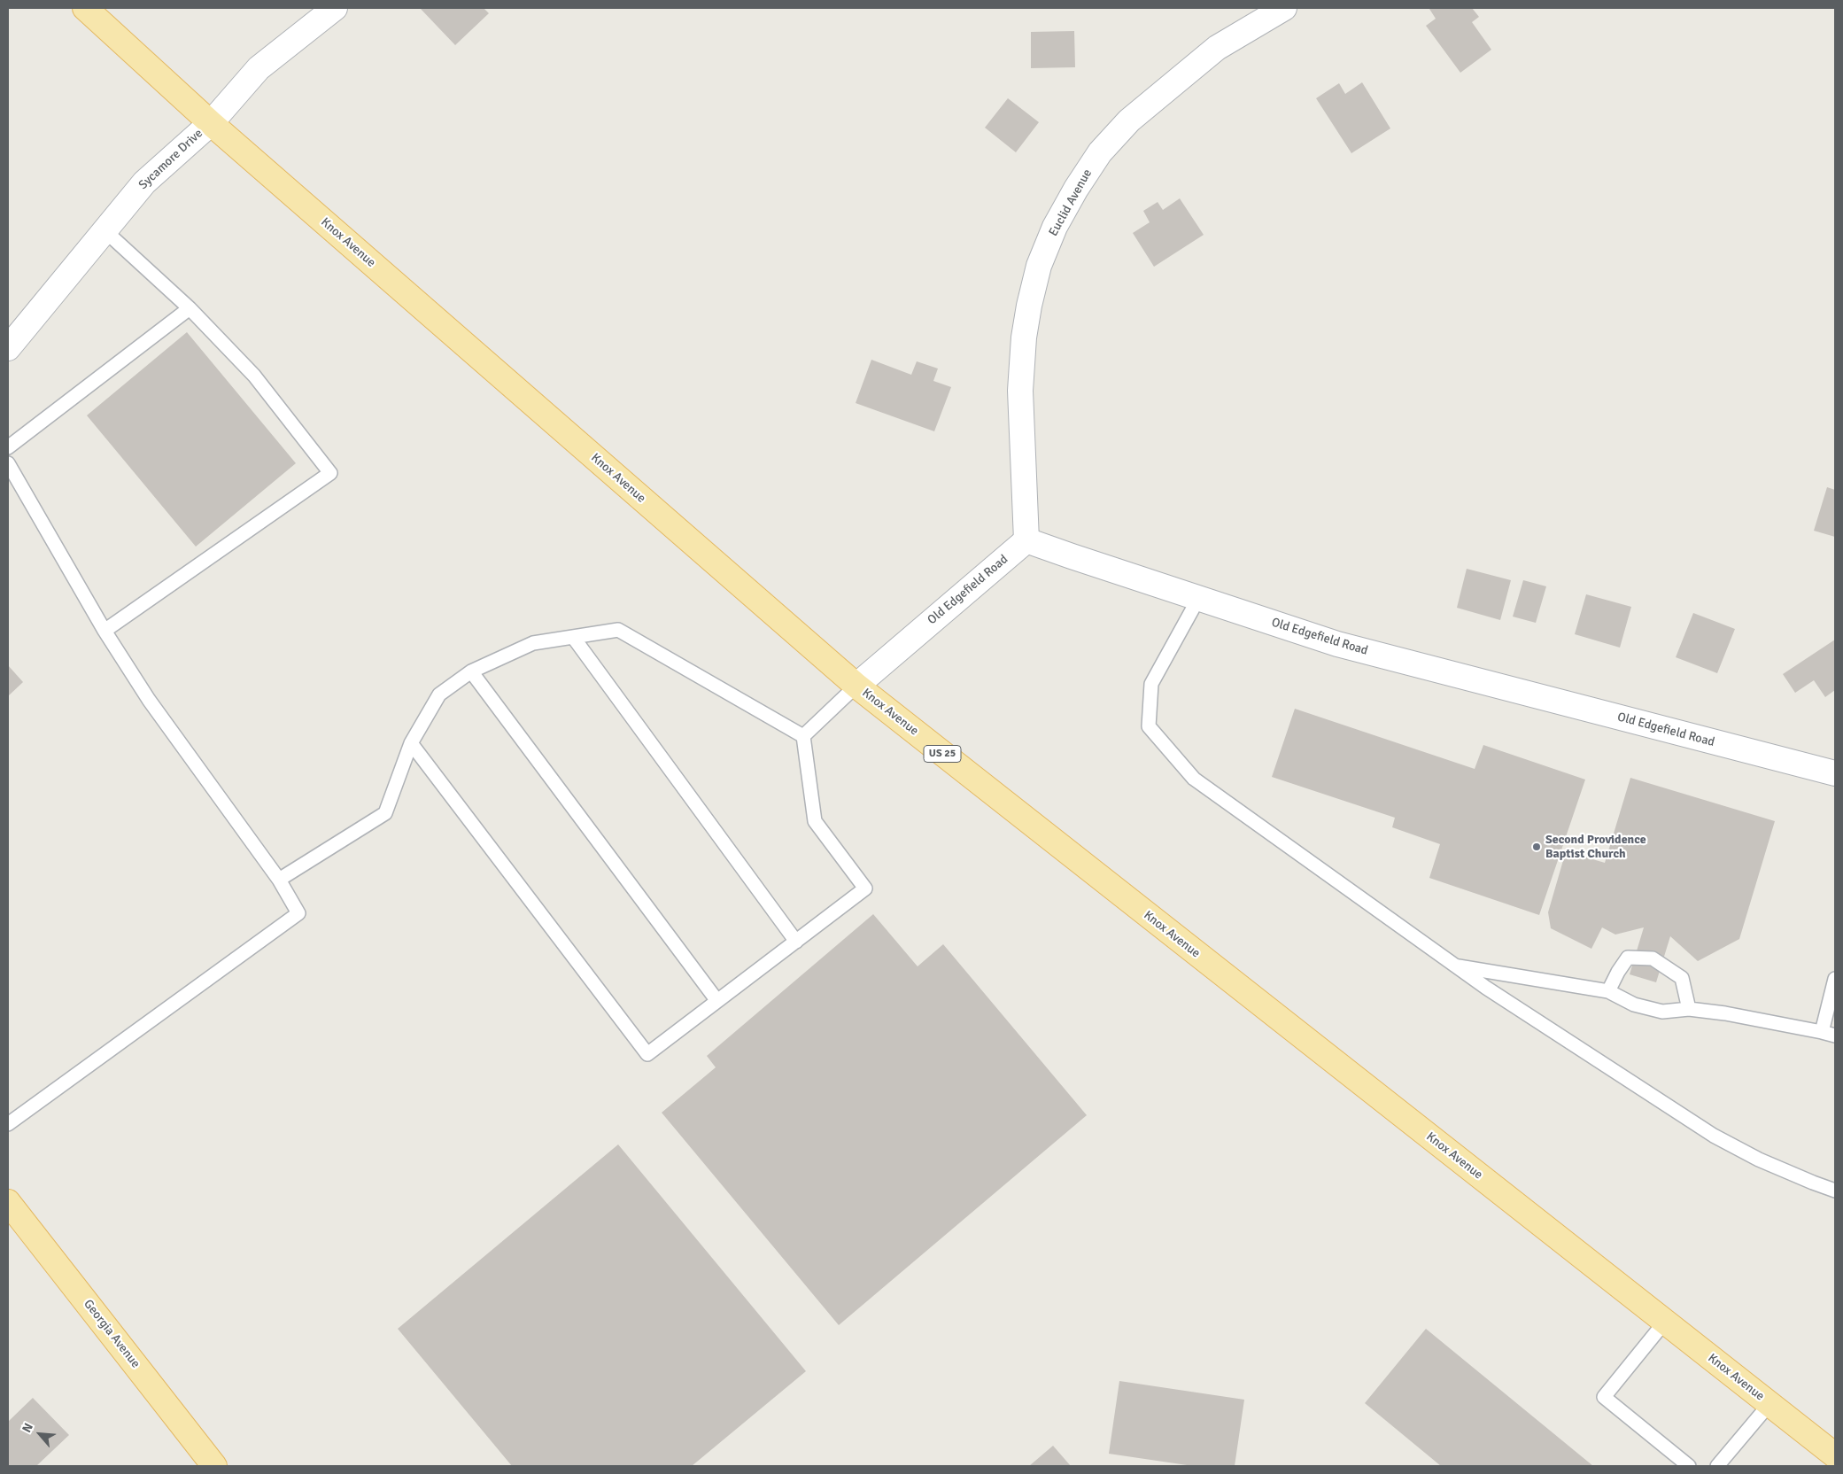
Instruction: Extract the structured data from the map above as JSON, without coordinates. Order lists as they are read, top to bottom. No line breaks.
{"streets":{"main road":["Knox Avenue","US 25","Georgia Avenue"],"street":["Sycamore Drive","Euclid Avenue","Old Edgefield Road"]},"crossings":[["Sycamore Drive","Knox Avenue"],["Euclid Avenue","Old Edgefield Road"],["Knox Avenue","Old Edgefield Road"]],"places":["Second Providence Baptist Church"],"north":"top left"}
